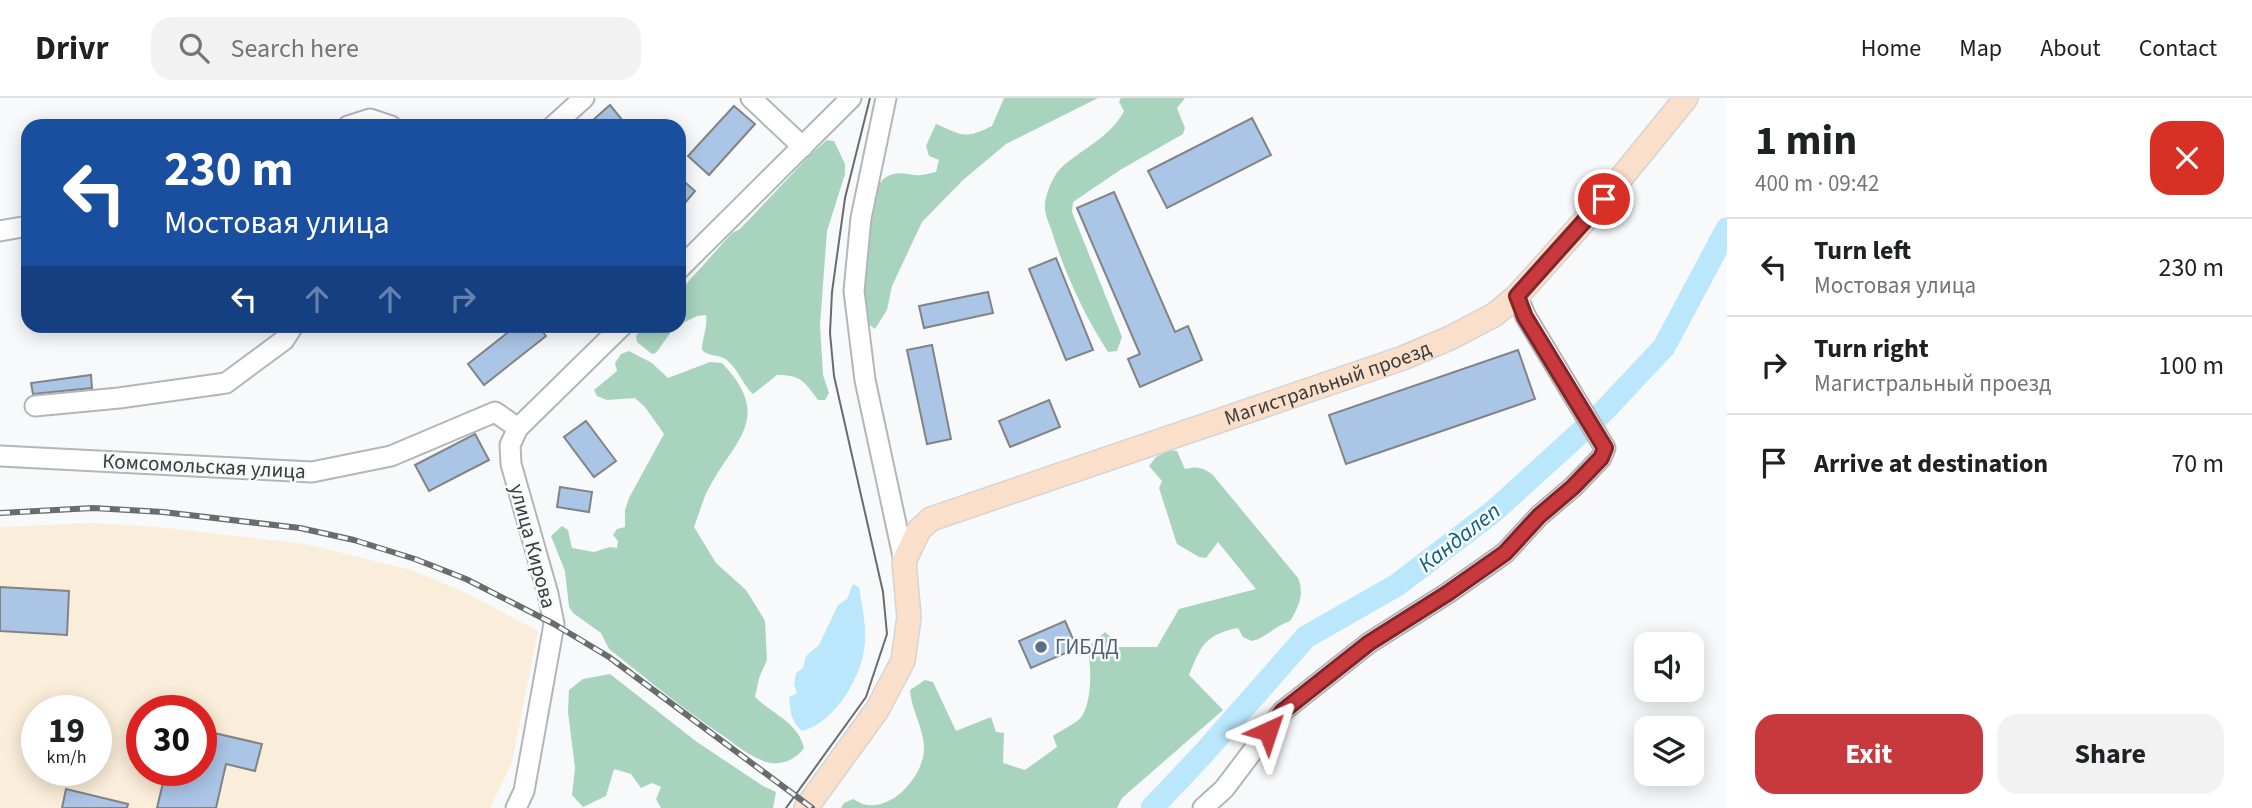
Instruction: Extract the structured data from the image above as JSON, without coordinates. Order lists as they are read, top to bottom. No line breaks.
{"streets":{"main road":["Магистральный проезд"],"street":["Комсомольская улица","улица Кирова"]},"crossings":[["Комсомольская улица","улица Кирова"]],"water":["Кандалеп"],"places":["ГИБДД"],"page":{"header":"Drivr","search":"Search here","nav":["Home","Map","About","Contact"],"heading":["1 min","400 m · 09:42"],"turn":["230 m","Мостовая улица"],"list":[{"name":"Turn left","note":"Мостовая улица","value":"230 m"},{"name":"Turn right","note":"Магистральный проезд","value":"100 m"},{"name":"Arrive at destination","value":"70 m"}],"speed":"19 km/h","limit":"30","buttons":["Exit","Share"]}}
